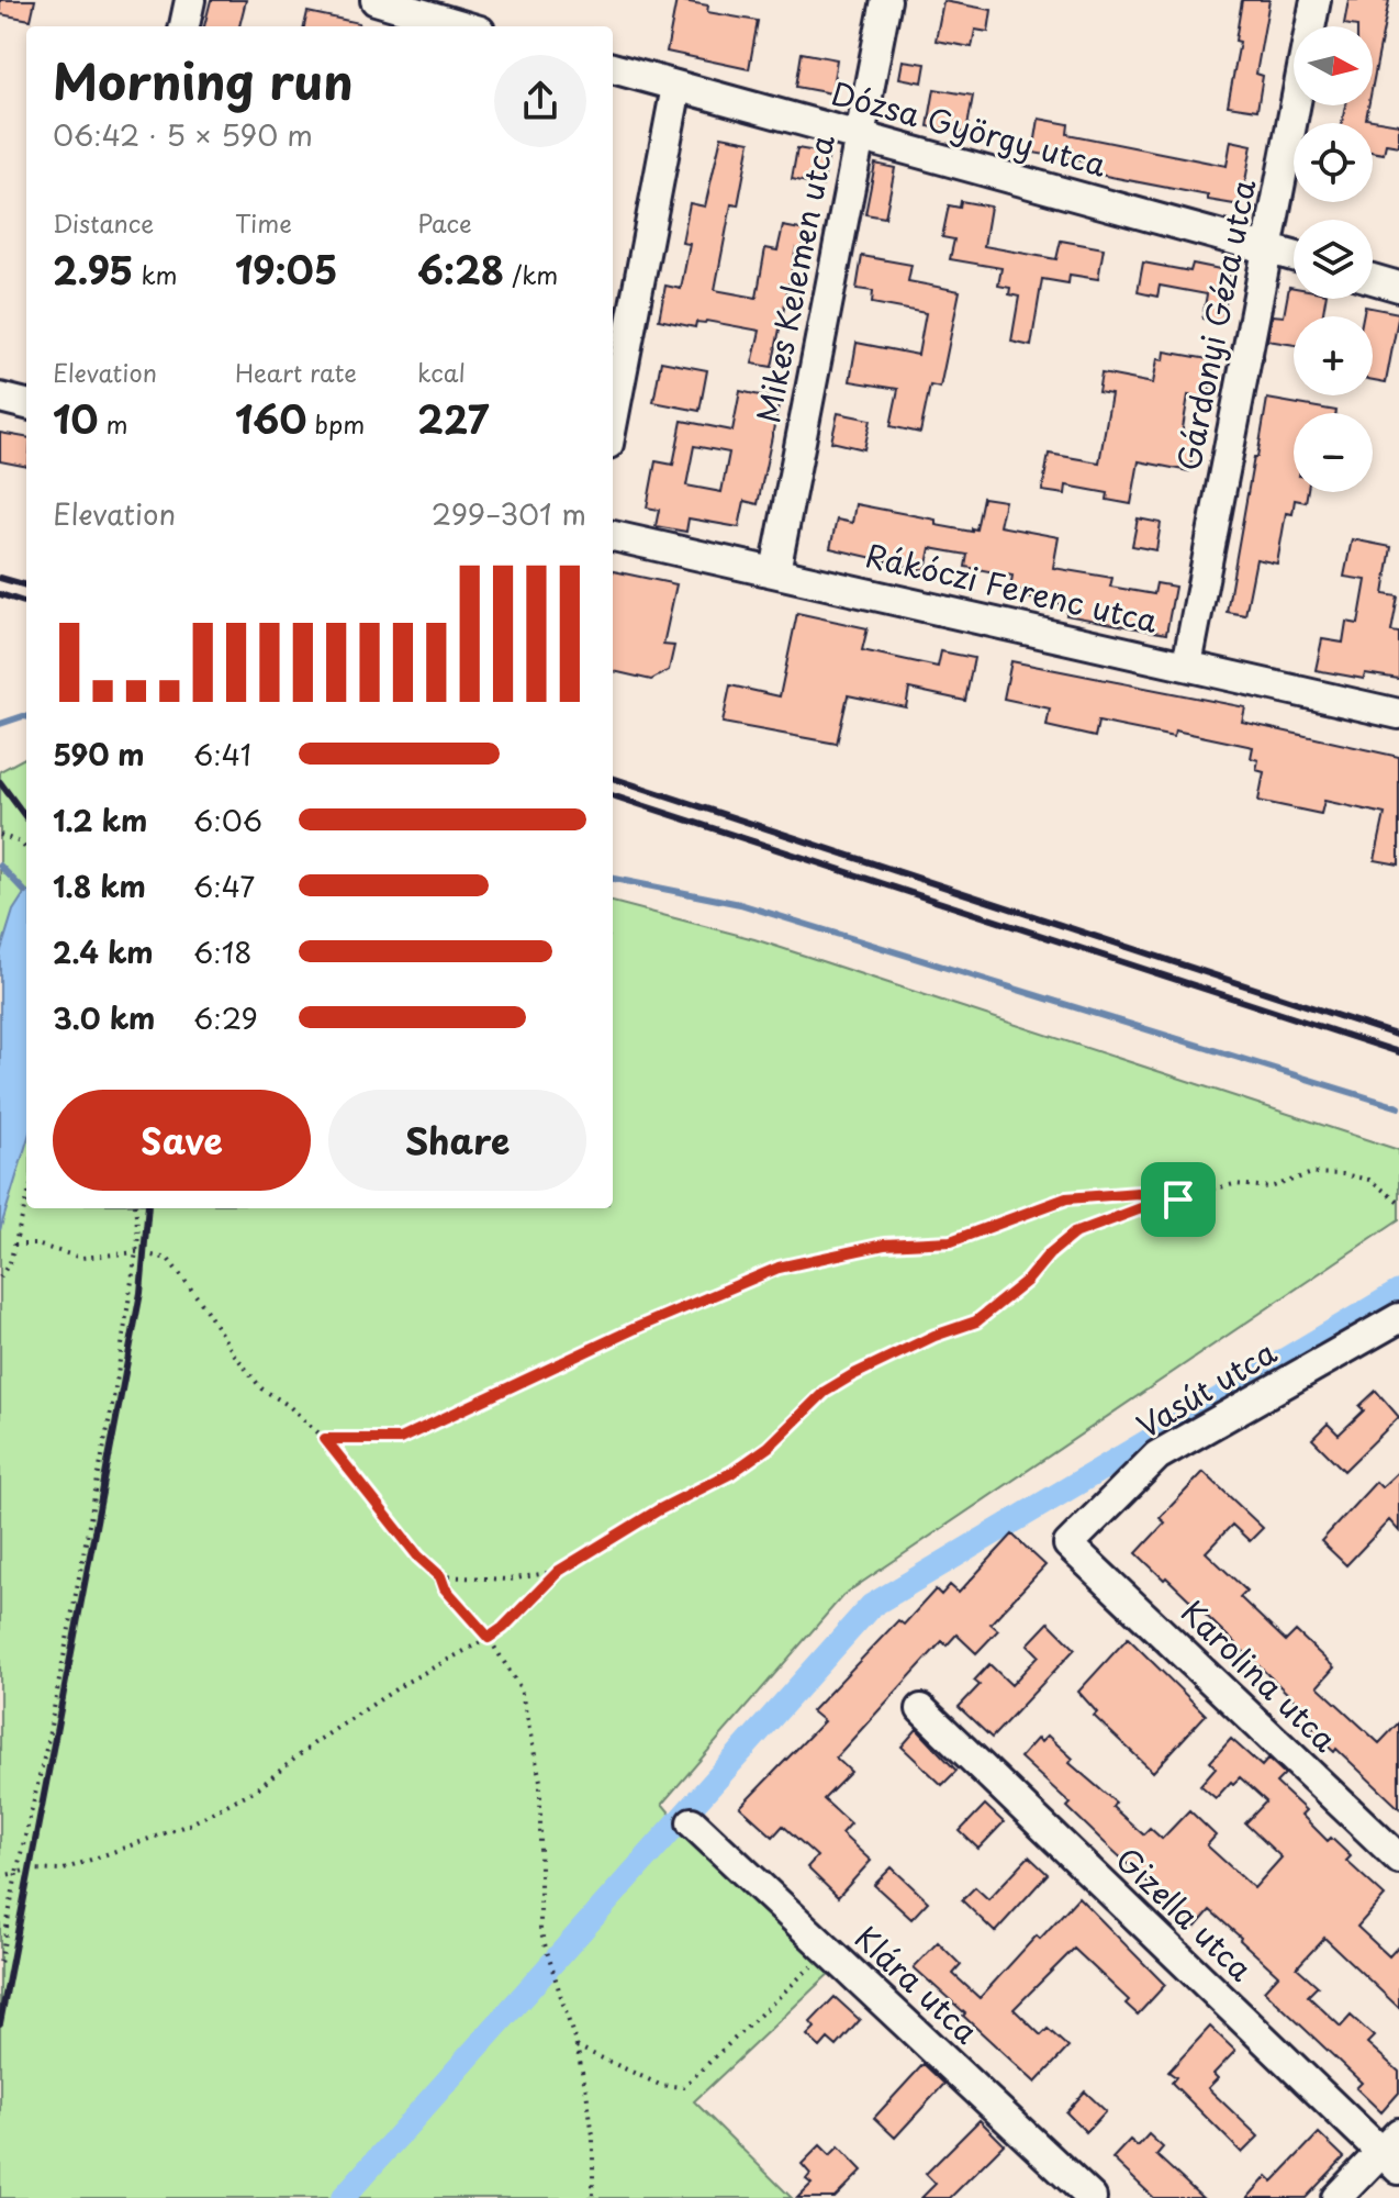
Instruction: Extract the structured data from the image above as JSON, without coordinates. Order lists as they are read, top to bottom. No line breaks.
{"streets":{"street":["Dózsa György utca","Mikes Kelemen utca","Gárdonyi Géza utca","Rákóczi Ferenc utca","Vasút utca","Karolina utca","Gizella utca","Klára utca"]},"crossings":[["Dózsa György utca","Mikes Kelemen utca"],["Dózsa György utca","Gárdonyi Géza utca"],["Mikes Kelemen utca","Rákóczi Ferenc utca"],["Gárdonyi Géza utca","Rákóczi Ferenc utca"],["Vasút utca","Karolina utca"]],"north":"right","page":{"map_buttons":["+","−"],"heading":["Morning run","06:42 · 5 × 590 m"],"stats":[["Distance","2.95 km"],["Time","19:05"],["Pace","6:28 /km"],["Elevation","10 m"],["Heart rate","160 bpm"],["kcal","227"]],"chart":["Elevation","299–301 m"],"list":[{"name":"590 m","note":"6:41"},{"name":"1.2 km","note":"6:06"},{"name":"1.8 km","note":"6:47"},{"name":"2.4 km","note":"6:18"},{"name":"3.0 km","note":"6:29"}],"buttons":["Save","Share"]}}
